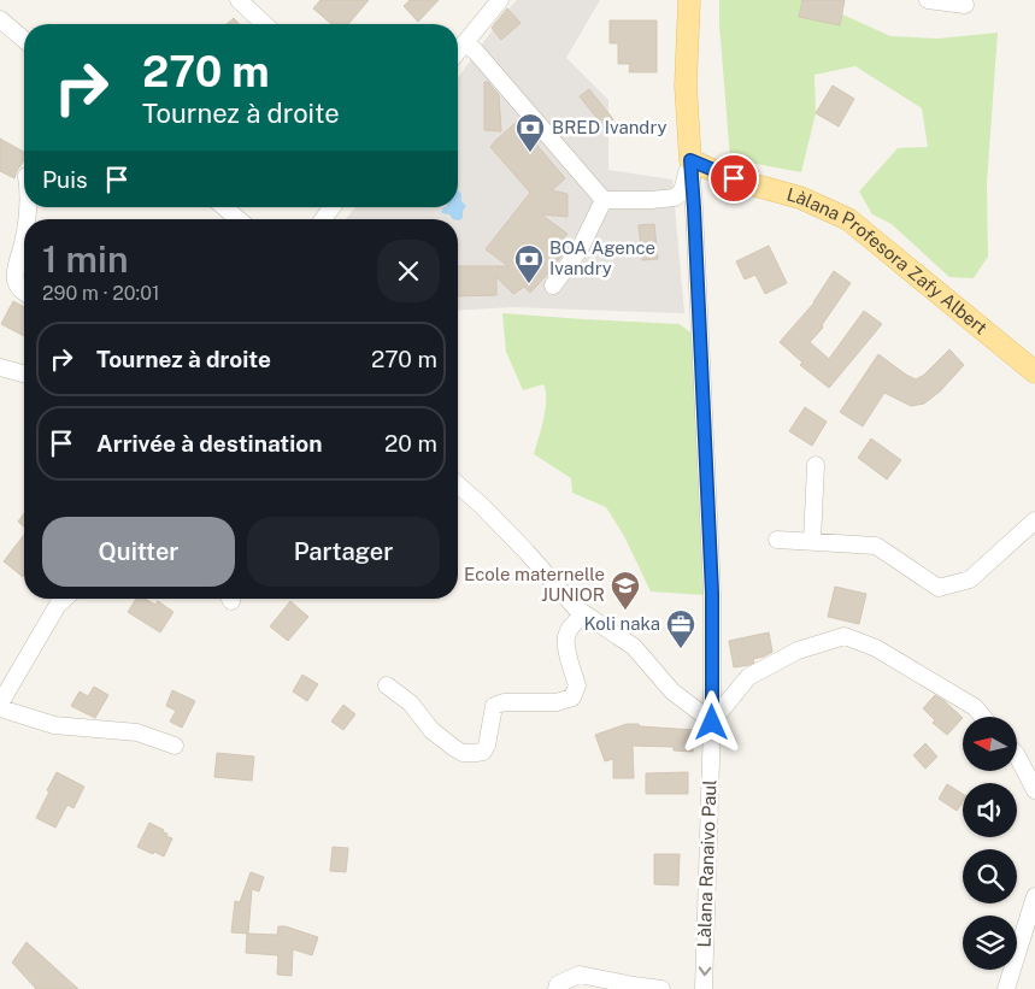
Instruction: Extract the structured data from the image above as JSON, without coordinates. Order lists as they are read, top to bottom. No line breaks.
{"streets":{"main road":["Làlana Profesora Zafy Albert"],"street":["Làlana Ranaivo Paul"]},"crossings":[["Làlana Profesora Zafy Albert","Làlana Ranaivo Paul"]],"places":{"bank":["BRED Ivandry","BOA Agence Ivandry"],"school or university":["Ecole maternelle JUNIOR"],"office":["Koli naka"]},"north":"left","page":{"turn":["270 m","Tournez à droite"],"then":"Puis","heading":["1 min","290 m · 20:01"],"list":[{"name":"Tournez à droite","value":"270 m"},{"name":"Arrivée à destination","value":"20 m"}],"buttons":["Quitter","Partager"]}}
